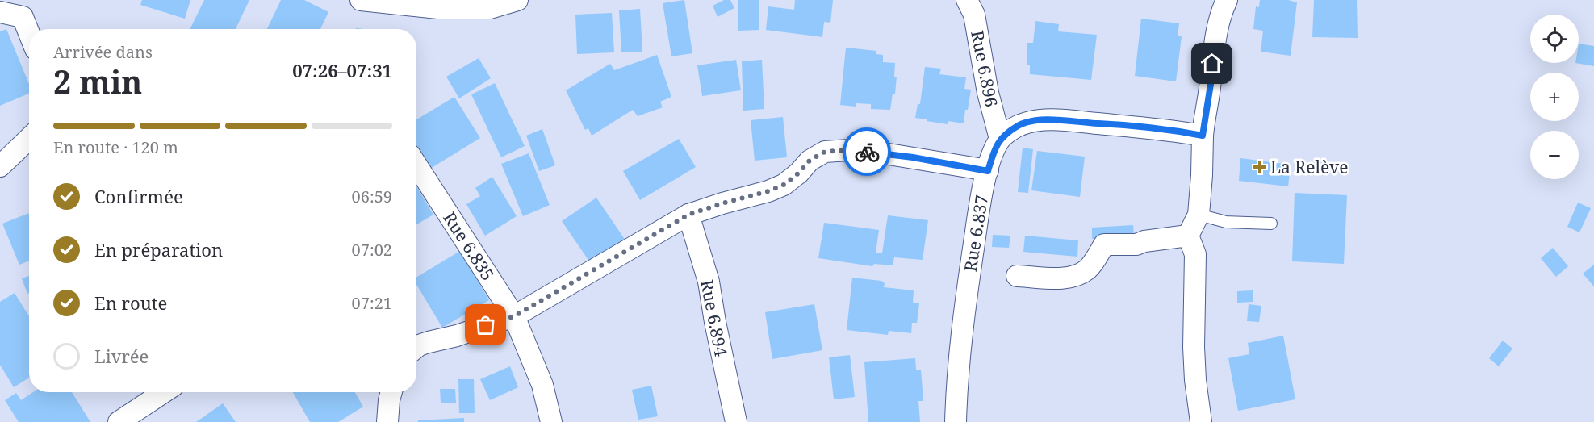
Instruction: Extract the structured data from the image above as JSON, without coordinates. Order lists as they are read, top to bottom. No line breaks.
{"streets":{"street":["Rue 6.896","Rue 6.837","Rue 6.835","Rue 6.894"]},"crossings":[["Rue 6.896","Rue 6.837"]],"places":{"health":["La Relève"]},"page":{"map_buttons":["+","−"],"heading":["2 min","Arrivée dans","07:26–07:31"],"bar":"En route · 120 m","list":[["Confirmée","06:59"],["En préparation","07:02"],["En route","07:21"],"Livrée"]}}
